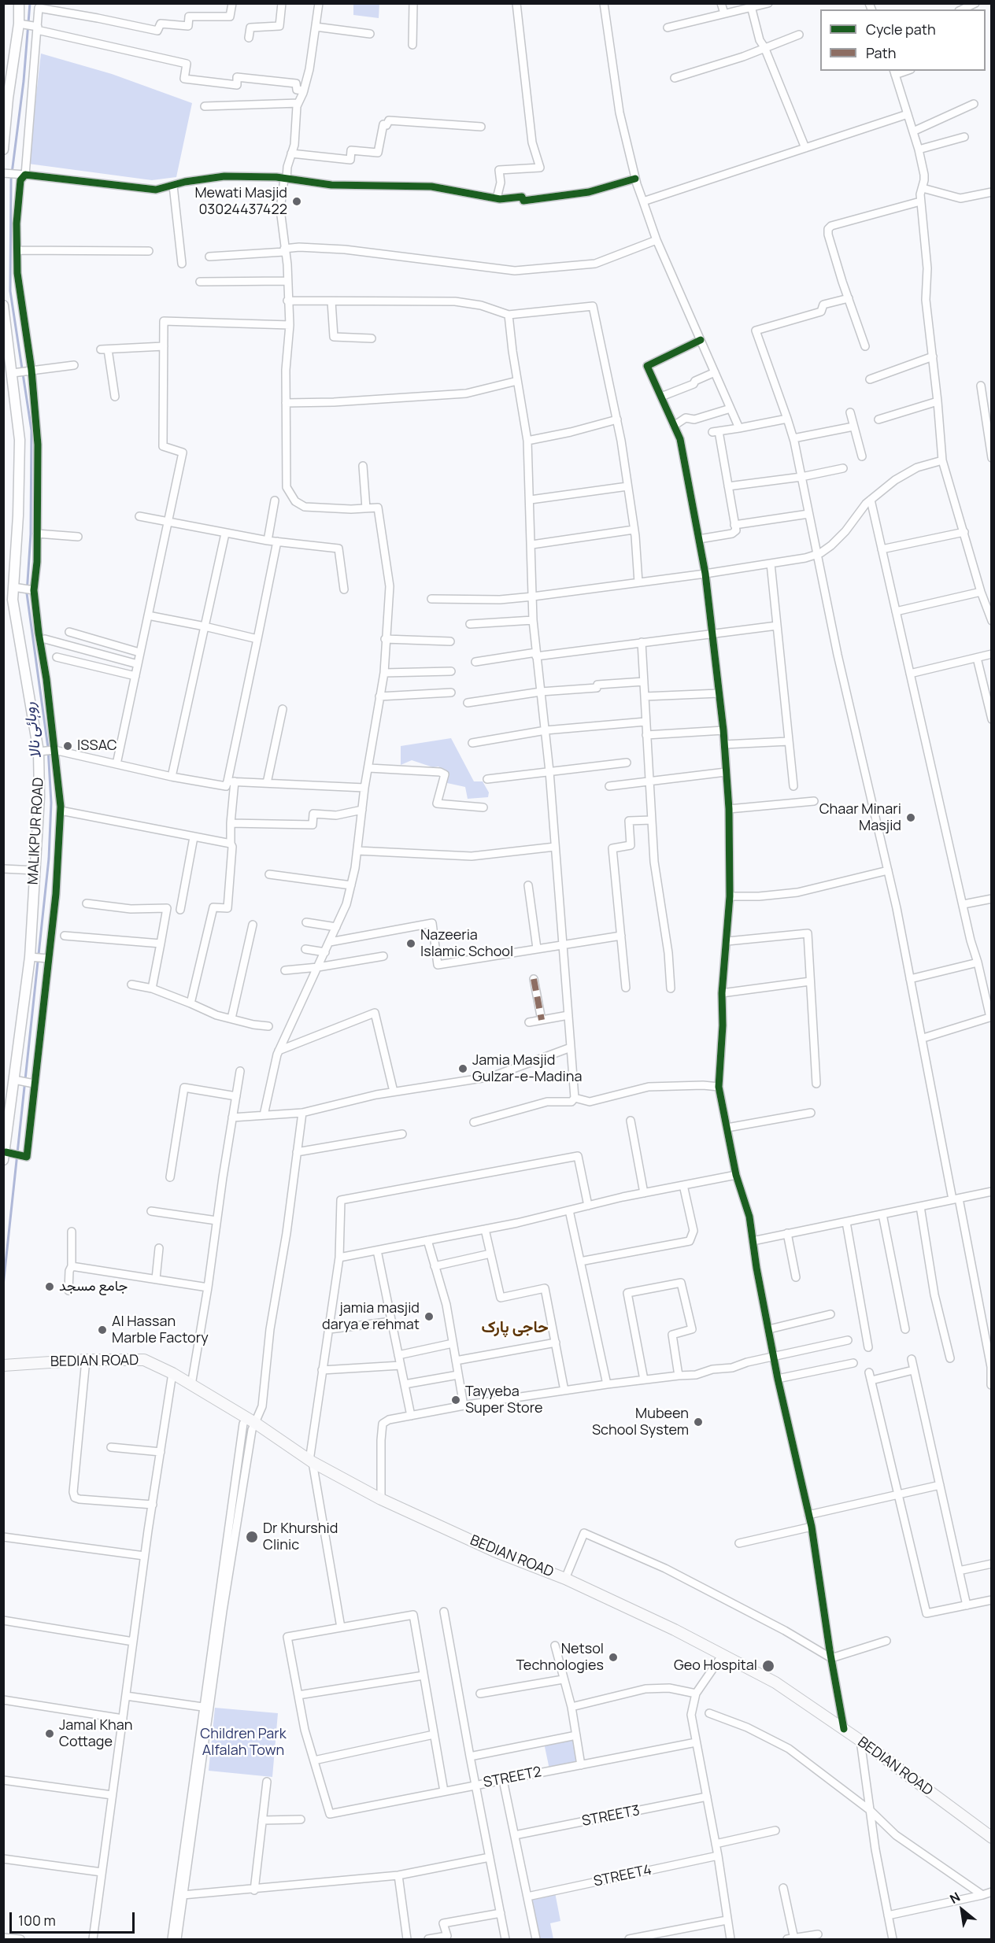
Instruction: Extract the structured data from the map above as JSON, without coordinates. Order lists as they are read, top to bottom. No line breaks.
{"streets":{"main road":["BEDIAN ROAD"],"street":["MALIKPUR ROAD","STREET2","STREET3","STREET4"]},"districts":["حاجی پارک"],"water":["روہائی نالا"],"parks":["Children Park Alfalah Town"],"places":["Mewati Masjid 03024437422","ISSAC","Chaar Minari Masjid","Nazeeria Islamic School","Jamia Masjid Gulzar-e-Madina","جامع مسجد","jamia masjid darya e rehmat","Al Hassan Marble Factory","Tayyeba Super Store","Mubeen School System","Dr Khurshid Clinic","Netsol Technologies","Geo Hospital","Jamal Khan Cottage"],"legend":["Cycle path","Path"],"scale_bar":"100 m","north":"top left"}
